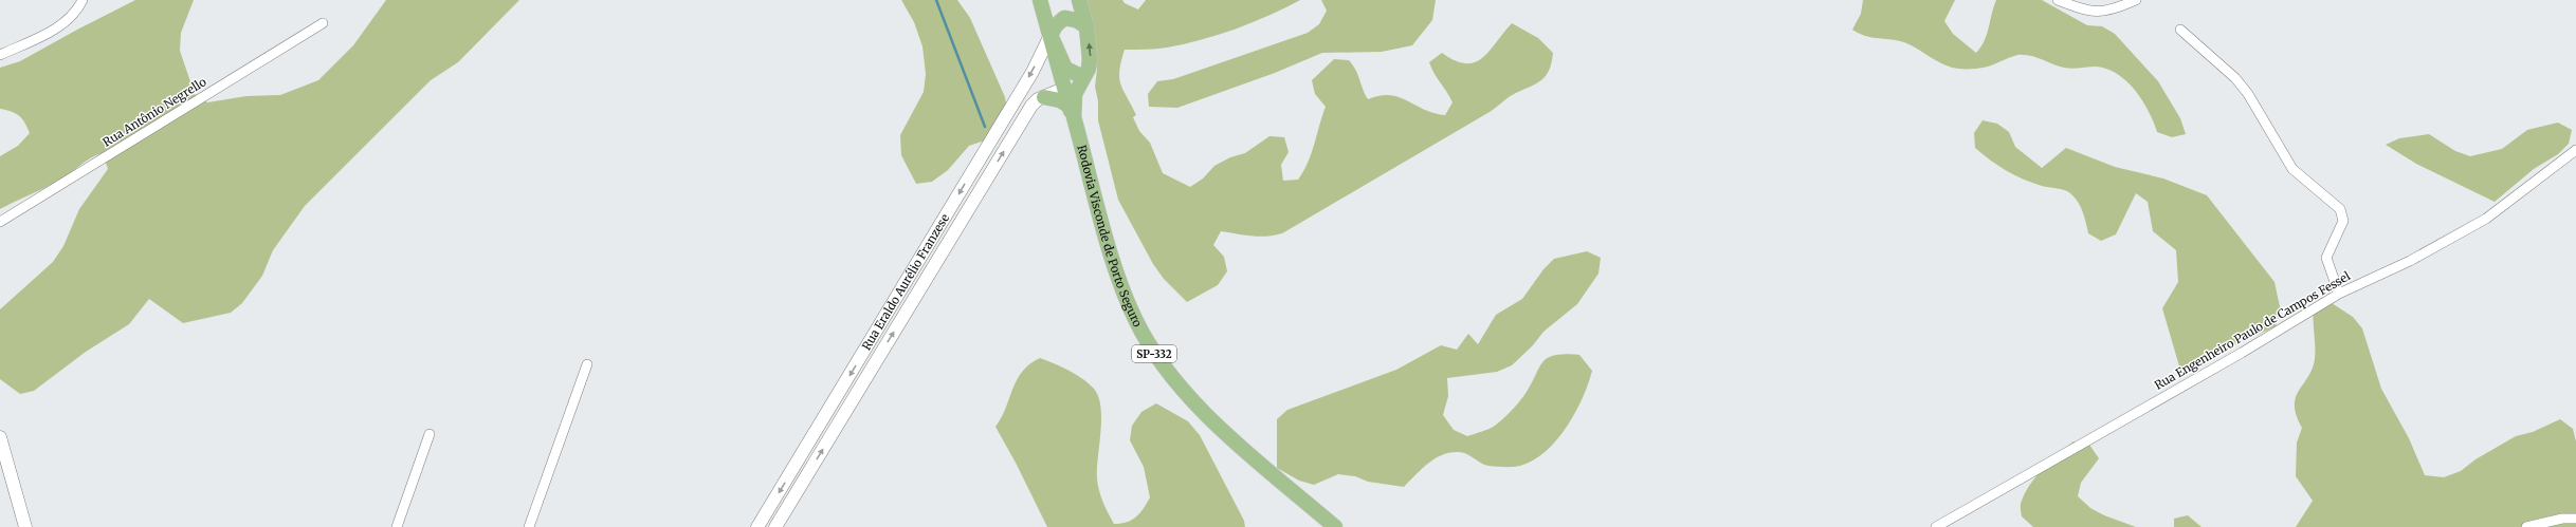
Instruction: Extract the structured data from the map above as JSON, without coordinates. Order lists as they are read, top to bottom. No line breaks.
{"streets":{"main road":["Rodovia Visconde de Porto Seguro","Rua Eraldo Aurélio Franzese","SP-332"],"street":["Rua Antônio Negrello","Rua Engenheiro Paulo de Campos Fessel"]},"crossings":[["Rodovia Visconde de Porto Seguro","Rua Eraldo Aurélio Franzese"]]}
